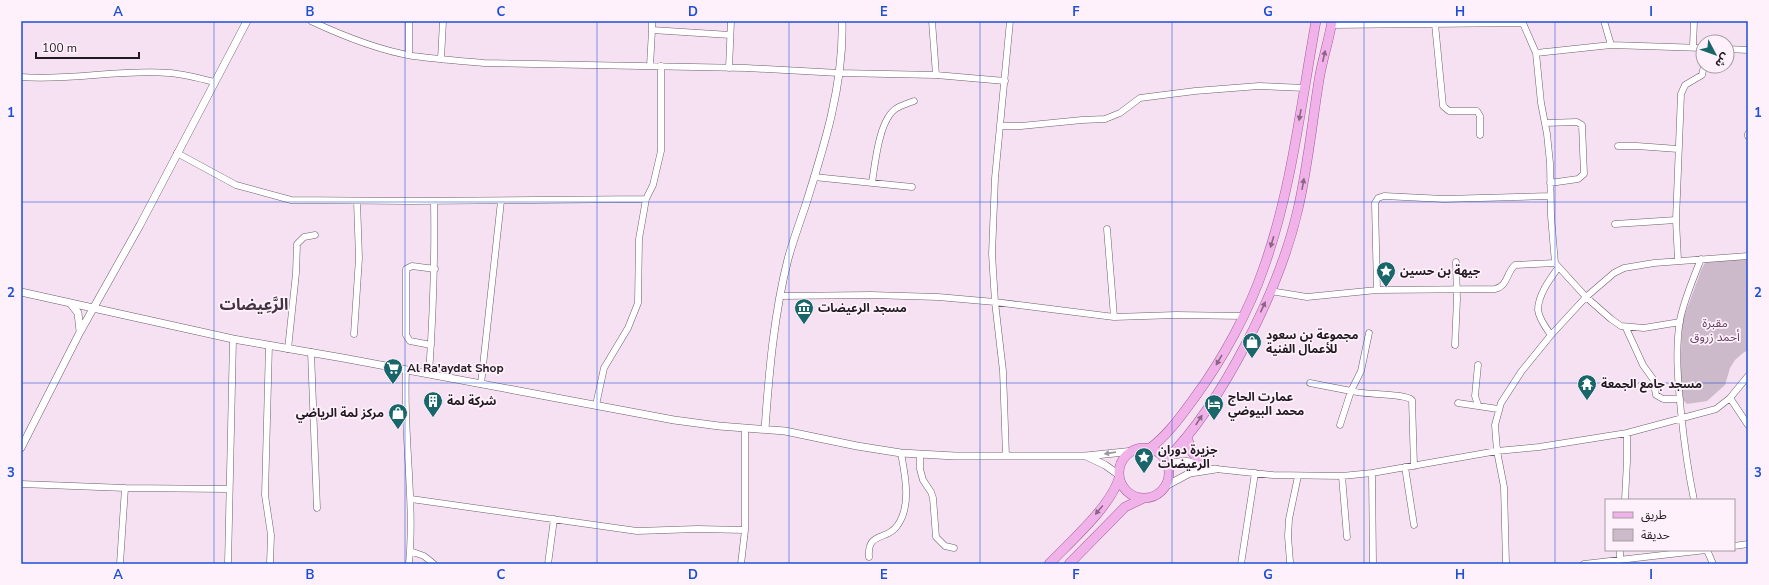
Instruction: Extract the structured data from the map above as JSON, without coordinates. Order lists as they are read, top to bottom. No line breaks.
{"districts":["الرَّعِيضات"],"parks":["مقبرة أحمد زروق"],"places":{"place":["جيهة بن حسين","جزيرة دوران الرعيضات"],"museum":["مسجد الرعيضات"],"shop":["مجموعة بن سعود للأعمال الفنية","مركز لمة الرياضي"],"supermarket":["Al Ra'aydat Shop"],"temple":["مسجد جامع الجمعة"],"building":["شركة لمة"],"hotel":["عمارت الحاج محمد البيوضي"]},"legend":["طريق","حديقة"],"scale_bar":"100 m","north":"bottom right","grid":{"columns":["A","B","C","D","E","F","G","H","I"],"rows":["1","2","3"]}}
